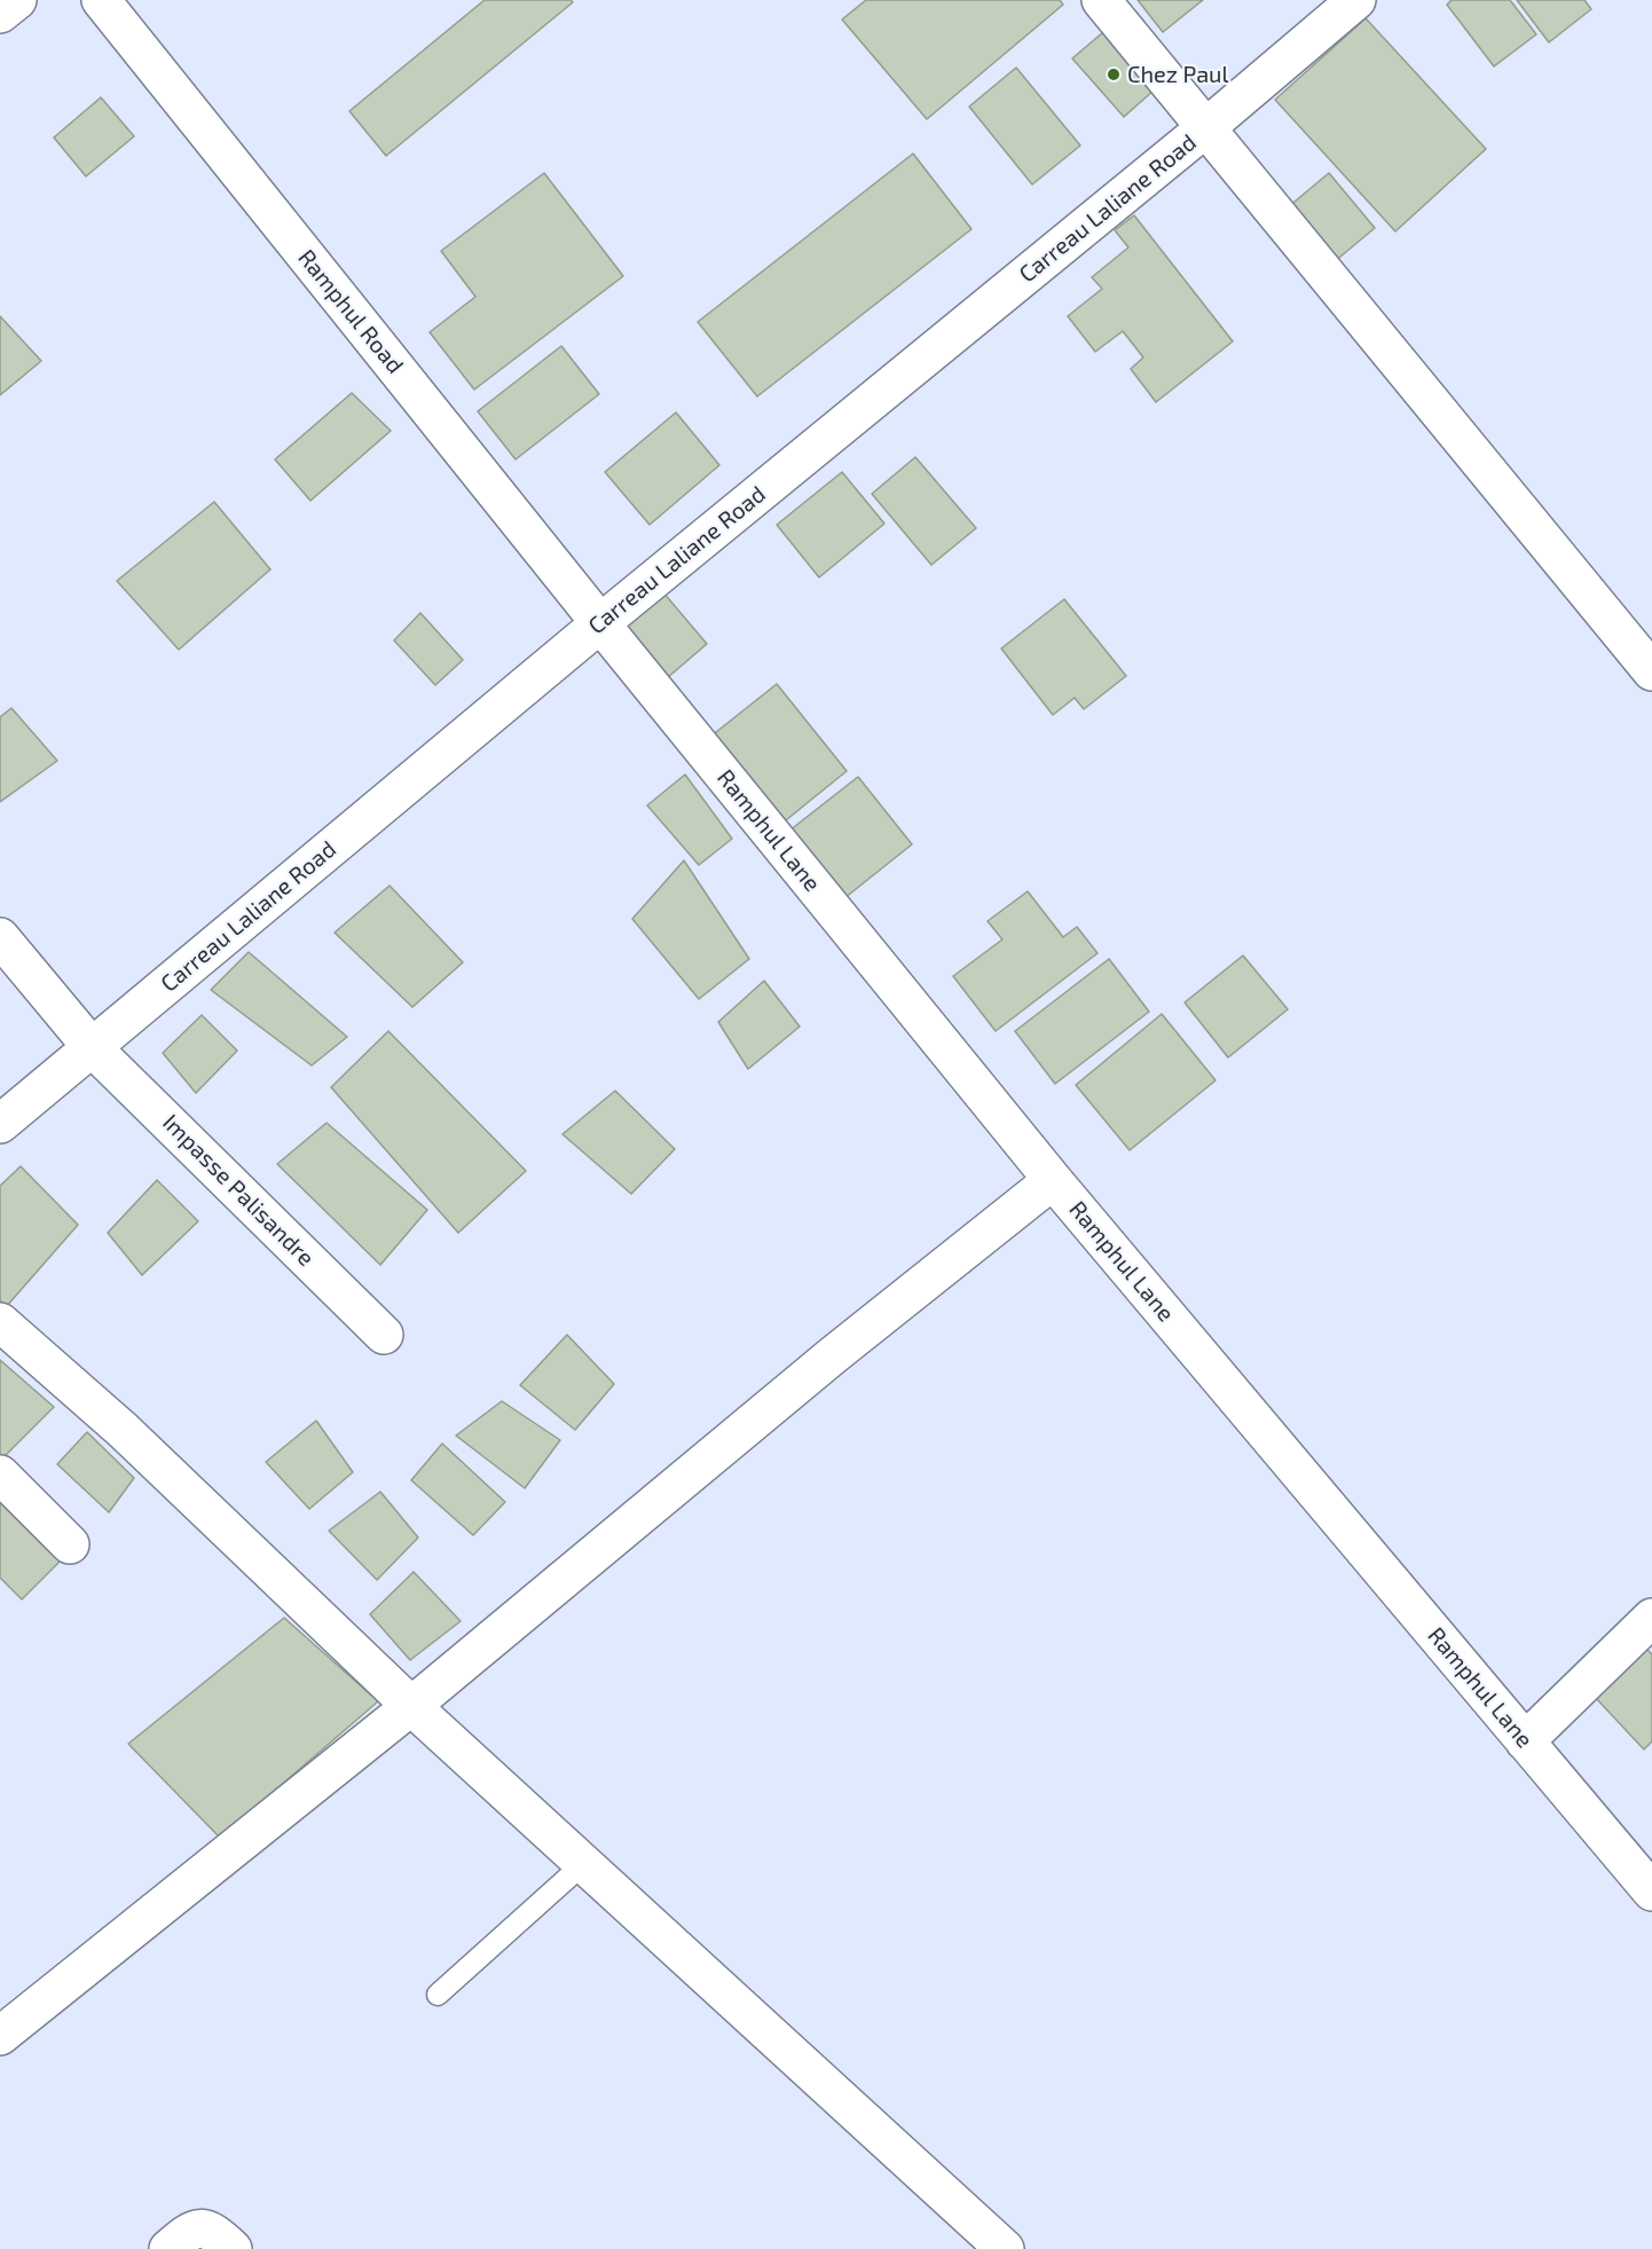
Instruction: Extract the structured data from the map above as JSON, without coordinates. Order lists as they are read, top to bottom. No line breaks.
{"streets":{"street":["Carreau Laliane Road","Ramphul Road","Ramphul Lane","Impasse Palisandre"]},"crossings":[["Carreau Laliane Road","Ramphul Road"],["Carreau Laliane Road","Ramphul Lane"],["Carreau Laliane Road","Impasse Palisandre"],["Ramphul Road","Ramphul Lane"]],"places":["Chez Paul"]}
